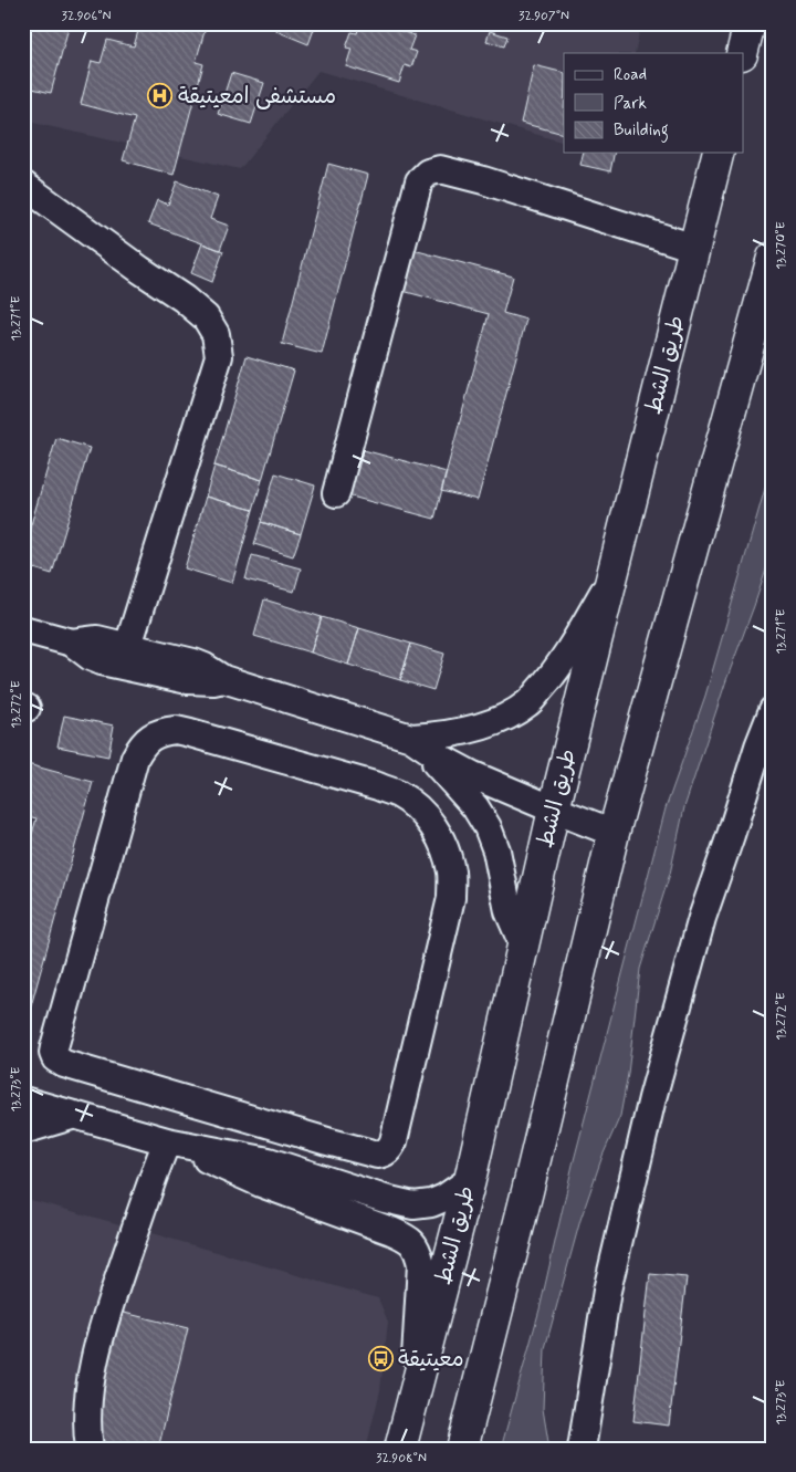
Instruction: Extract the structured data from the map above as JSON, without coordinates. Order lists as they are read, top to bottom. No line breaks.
{"streets":{"highway":["طريق الشط"]},"places":{"hospital":["مستشفى امعيتيقة"],"bus stop":["معيتيقة"]},"legend":["Road","Park","Building"],"coordinates":["32.906°N","32.907°N","13.270°E","13.271°E","13.272°E","13.273°E","32.908°N"]}
